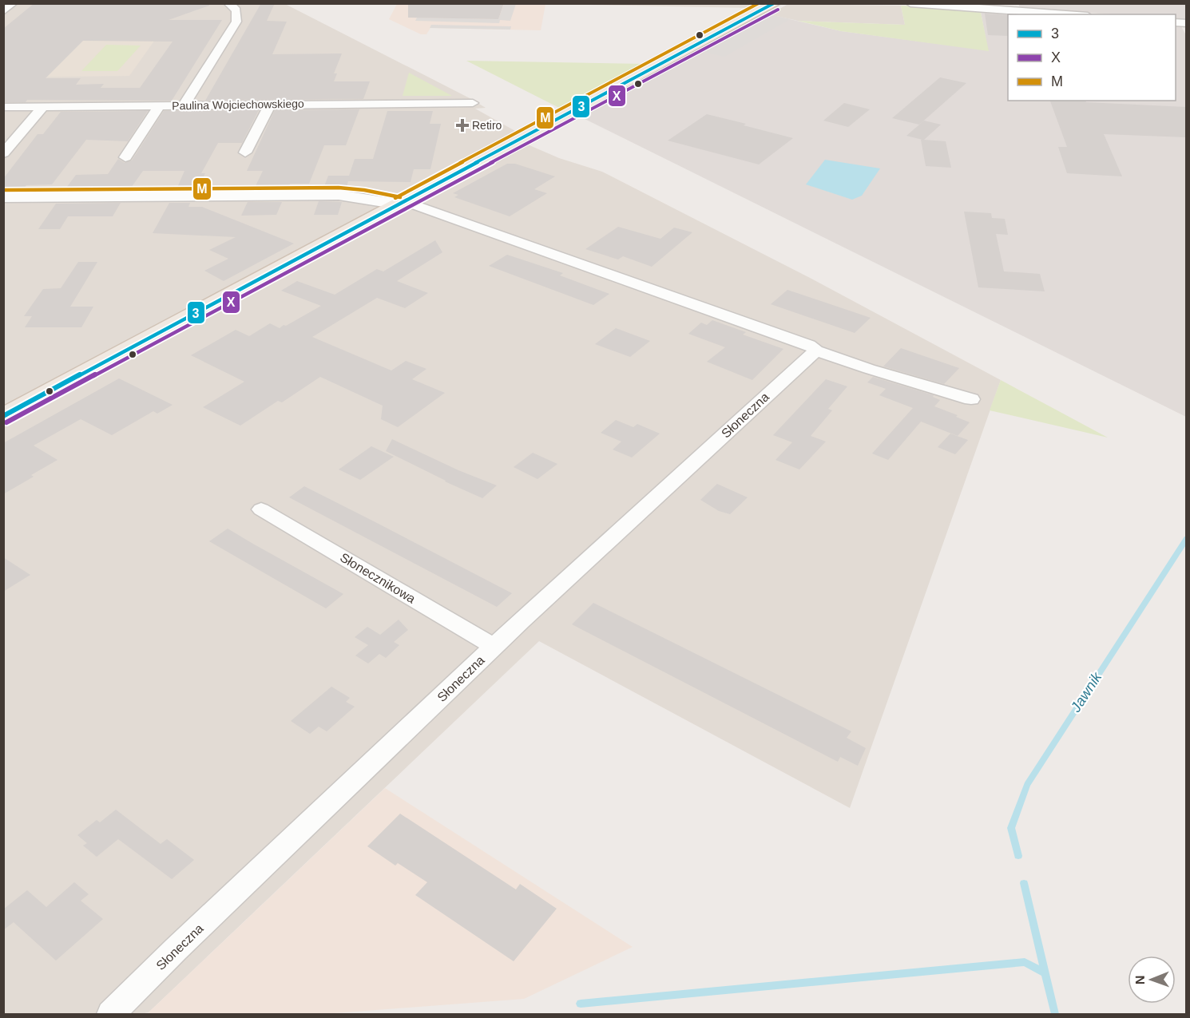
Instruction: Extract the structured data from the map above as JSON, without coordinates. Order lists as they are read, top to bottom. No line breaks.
{"streets":{"street":["Paulina Wojciechowskiego","Słoneczna","Słonecznikowa"]},"crossings":[["Słoneczna","Słonecznikowa"]],"water":["Jawnik"],"places":{"health":["Retiro"]},"lines":["transit line 3","transit line M","transit line X"],"legend":["3","X","M"],"north":"left"}
